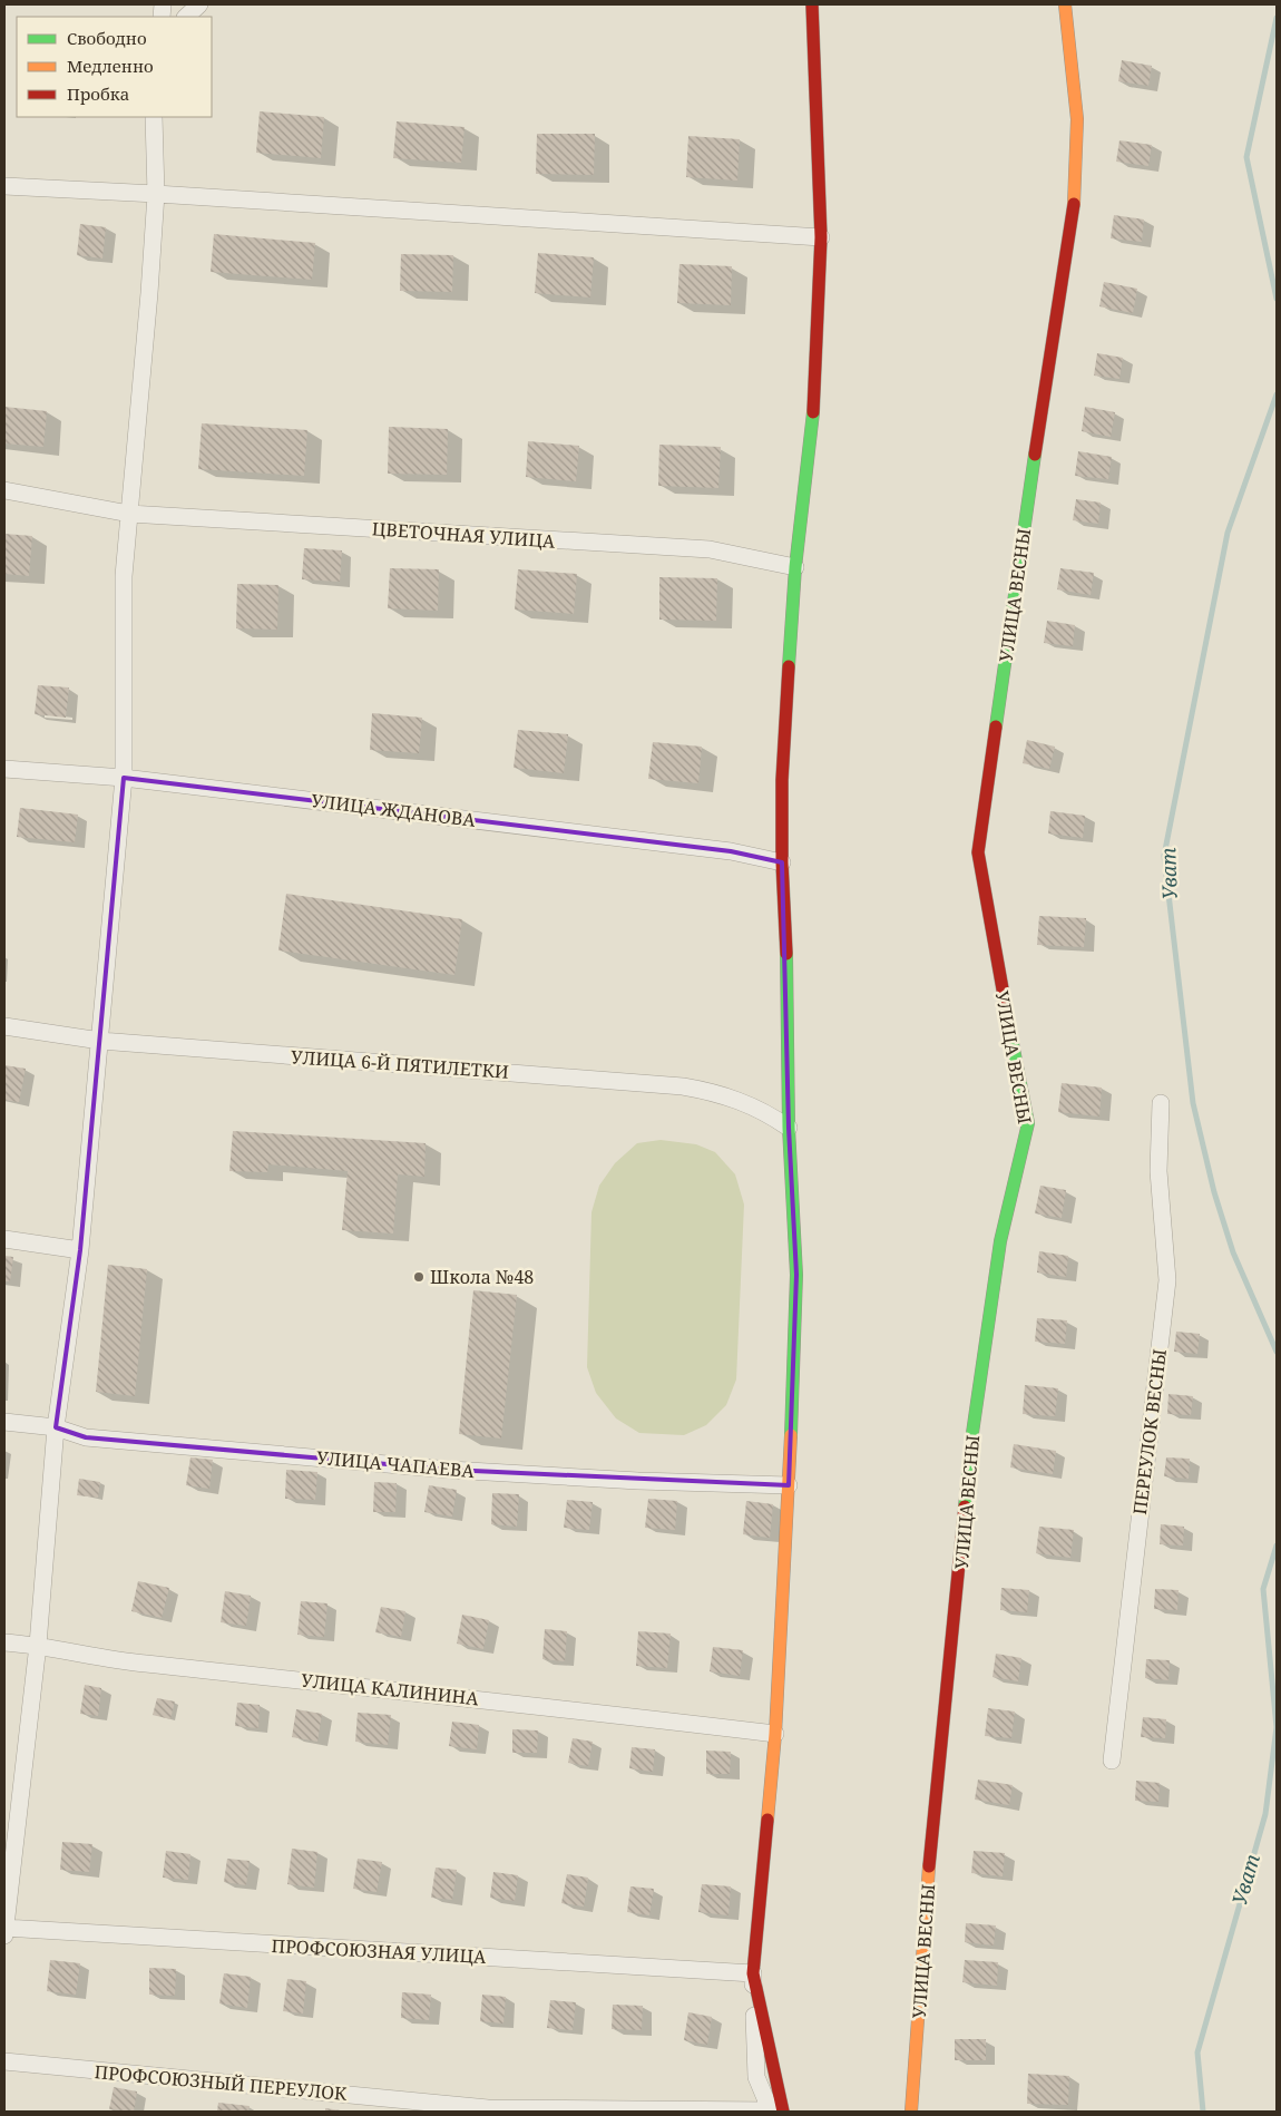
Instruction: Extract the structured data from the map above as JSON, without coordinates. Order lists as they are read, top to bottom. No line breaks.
{"streets":{"street":["ЦВЕТОЧНАЯ УЛИЦА","УЛИЦА ВЕСНЫ","УЛИЦА ЖДАНОВА","УЛИЦА 6-Й ПЯТИЛЕТКИ","ПЕРЕУЛОК ВЕСНЫ","УЛИЦА ЧАПАЕВА","УЛИЦА КАЛИНИНА","ПРОФСОЮЗНАЯ УЛИЦА","ПРОФСОЮЗНЫЙ ПЕРЕУЛОК"]},"water":["Уват"],"places":["Школа №48"],"legend":["Свободно","Медленно","Пробка"]}
